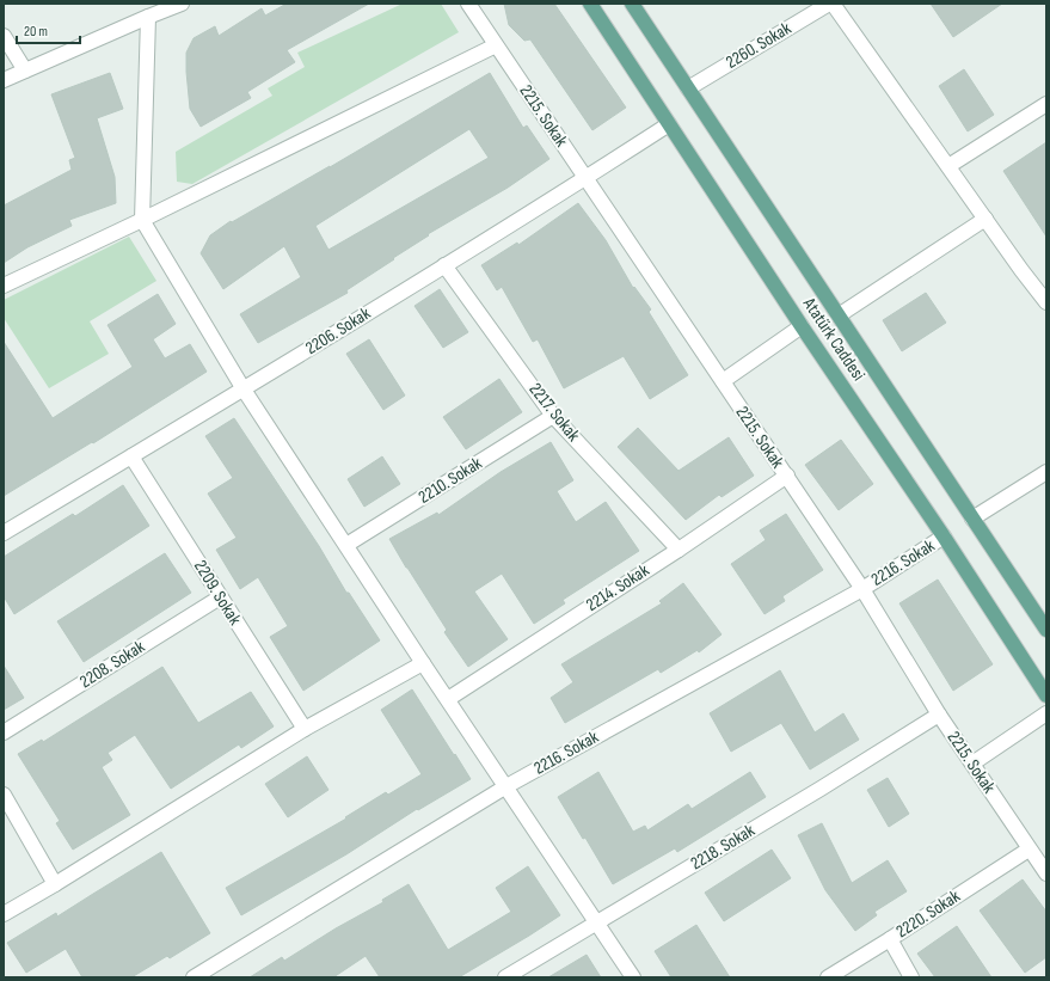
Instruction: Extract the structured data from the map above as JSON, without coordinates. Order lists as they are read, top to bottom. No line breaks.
{"streets":{"main road":["Atatürk Caddesi"],"street":["2260. Sokak","2215. Sokak","2206. Sokak","2217. Sokak","2210. Sokak","2216. Sokak","2214. Sokak","2209. Sokak","2208. Sokak","2218. Sokak","2220. Sokak"]},"crossings":[["2260. Sokak","Atatürk Caddesi"],["2215. Sokak","2206. Sokak"],["2215. Sokak","2216. Sokak"],["2215. Sokak","2214. Sokak"],["2215. Sokak","2218. Sokak"],["2215. Sokak","2220. Sokak"],["2206. Sokak","Atatürk Caddesi"],["2206. Sokak","2217. Sokak"],["2206. Sokak","2209. Sokak"],["Atatürk Caddesi","2216. Sokak"],["2217. Sokak","2210. Sokak"],["2217. Sokak","2214. Sokak"],["2209. Sokak","2208. Sokak"]],"scale_bar":"20 m"}
